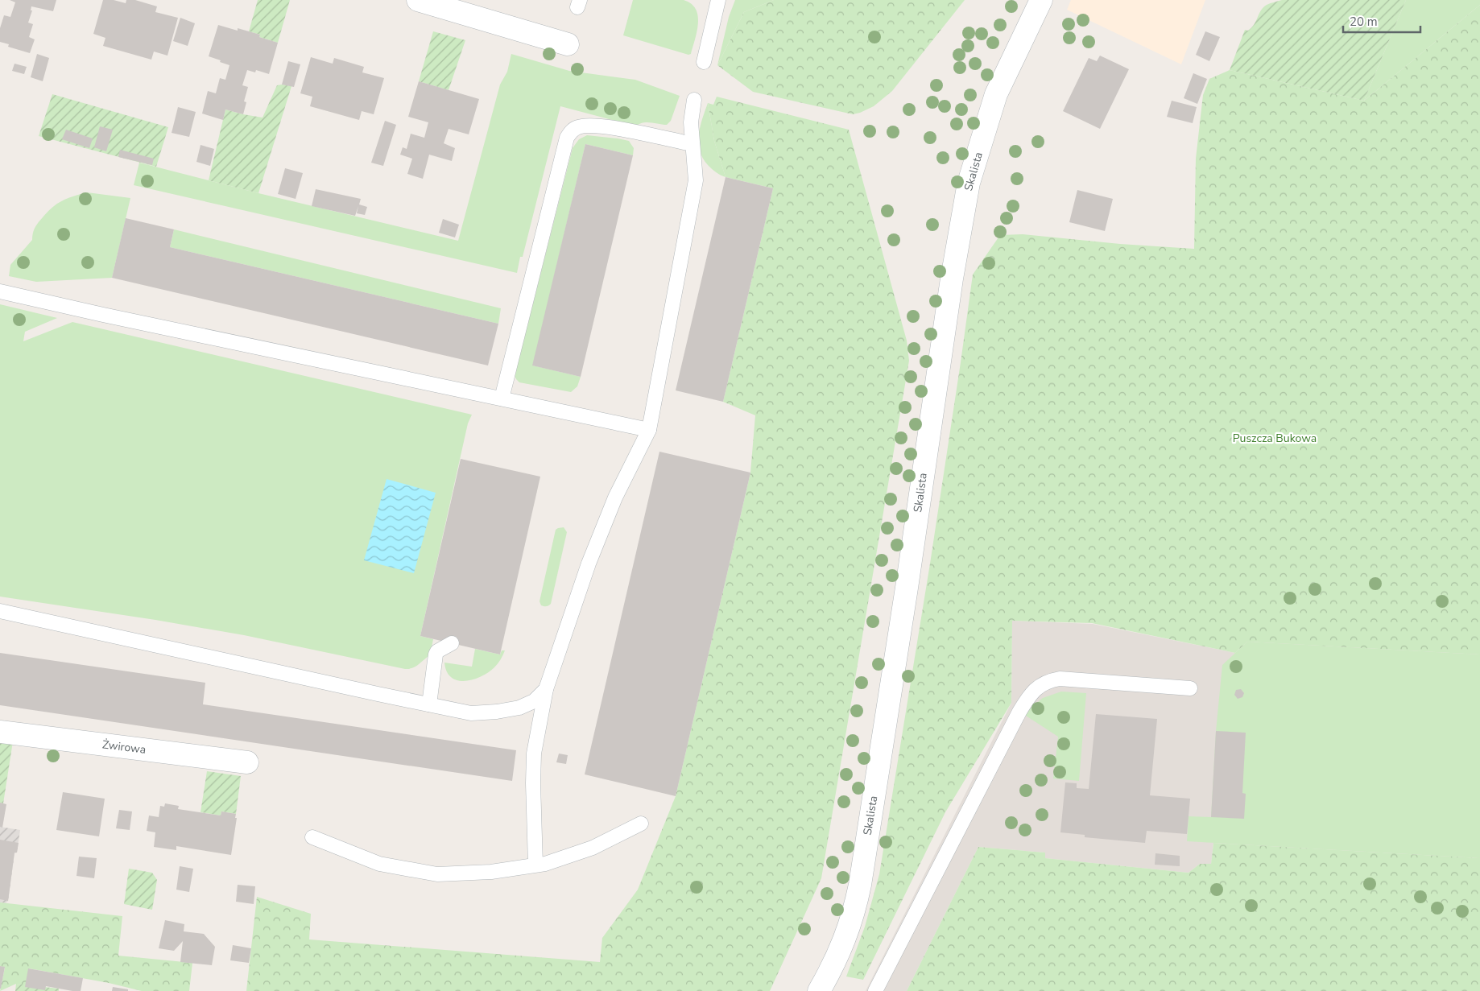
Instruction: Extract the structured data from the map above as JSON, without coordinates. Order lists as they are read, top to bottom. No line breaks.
{"streets":{"street":["Skalista","Żwirowa"]},"parks":["Puszcza Bukowa"],"scale_bar":"20 m"}
